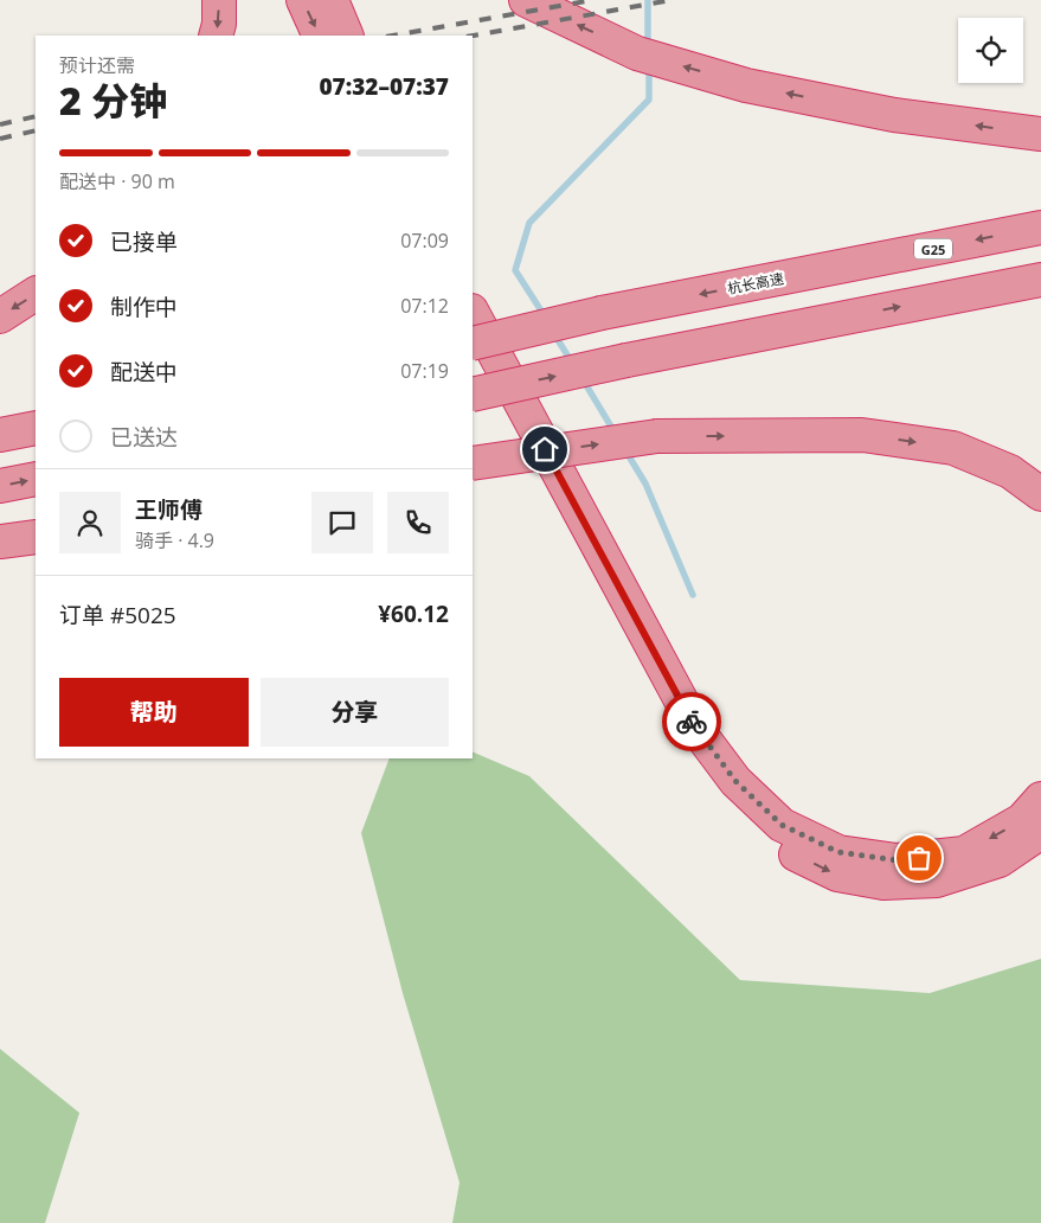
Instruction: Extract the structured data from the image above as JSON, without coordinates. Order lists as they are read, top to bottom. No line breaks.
{"streets":{"highway":["G25","杭长高速"]},"page":{"heading":["2 分钟","预计还需","07:32–07:37"],"panel":["王师傅","骑手 · 4.9","订单 #5025","¥60.12"],"bar":"配送中 · 90 m","list":[["已接单","07:09"],["制作中","07:12"],["配送中","07:19"],"已送达"],"buttons":["帮助","分享"]}}
